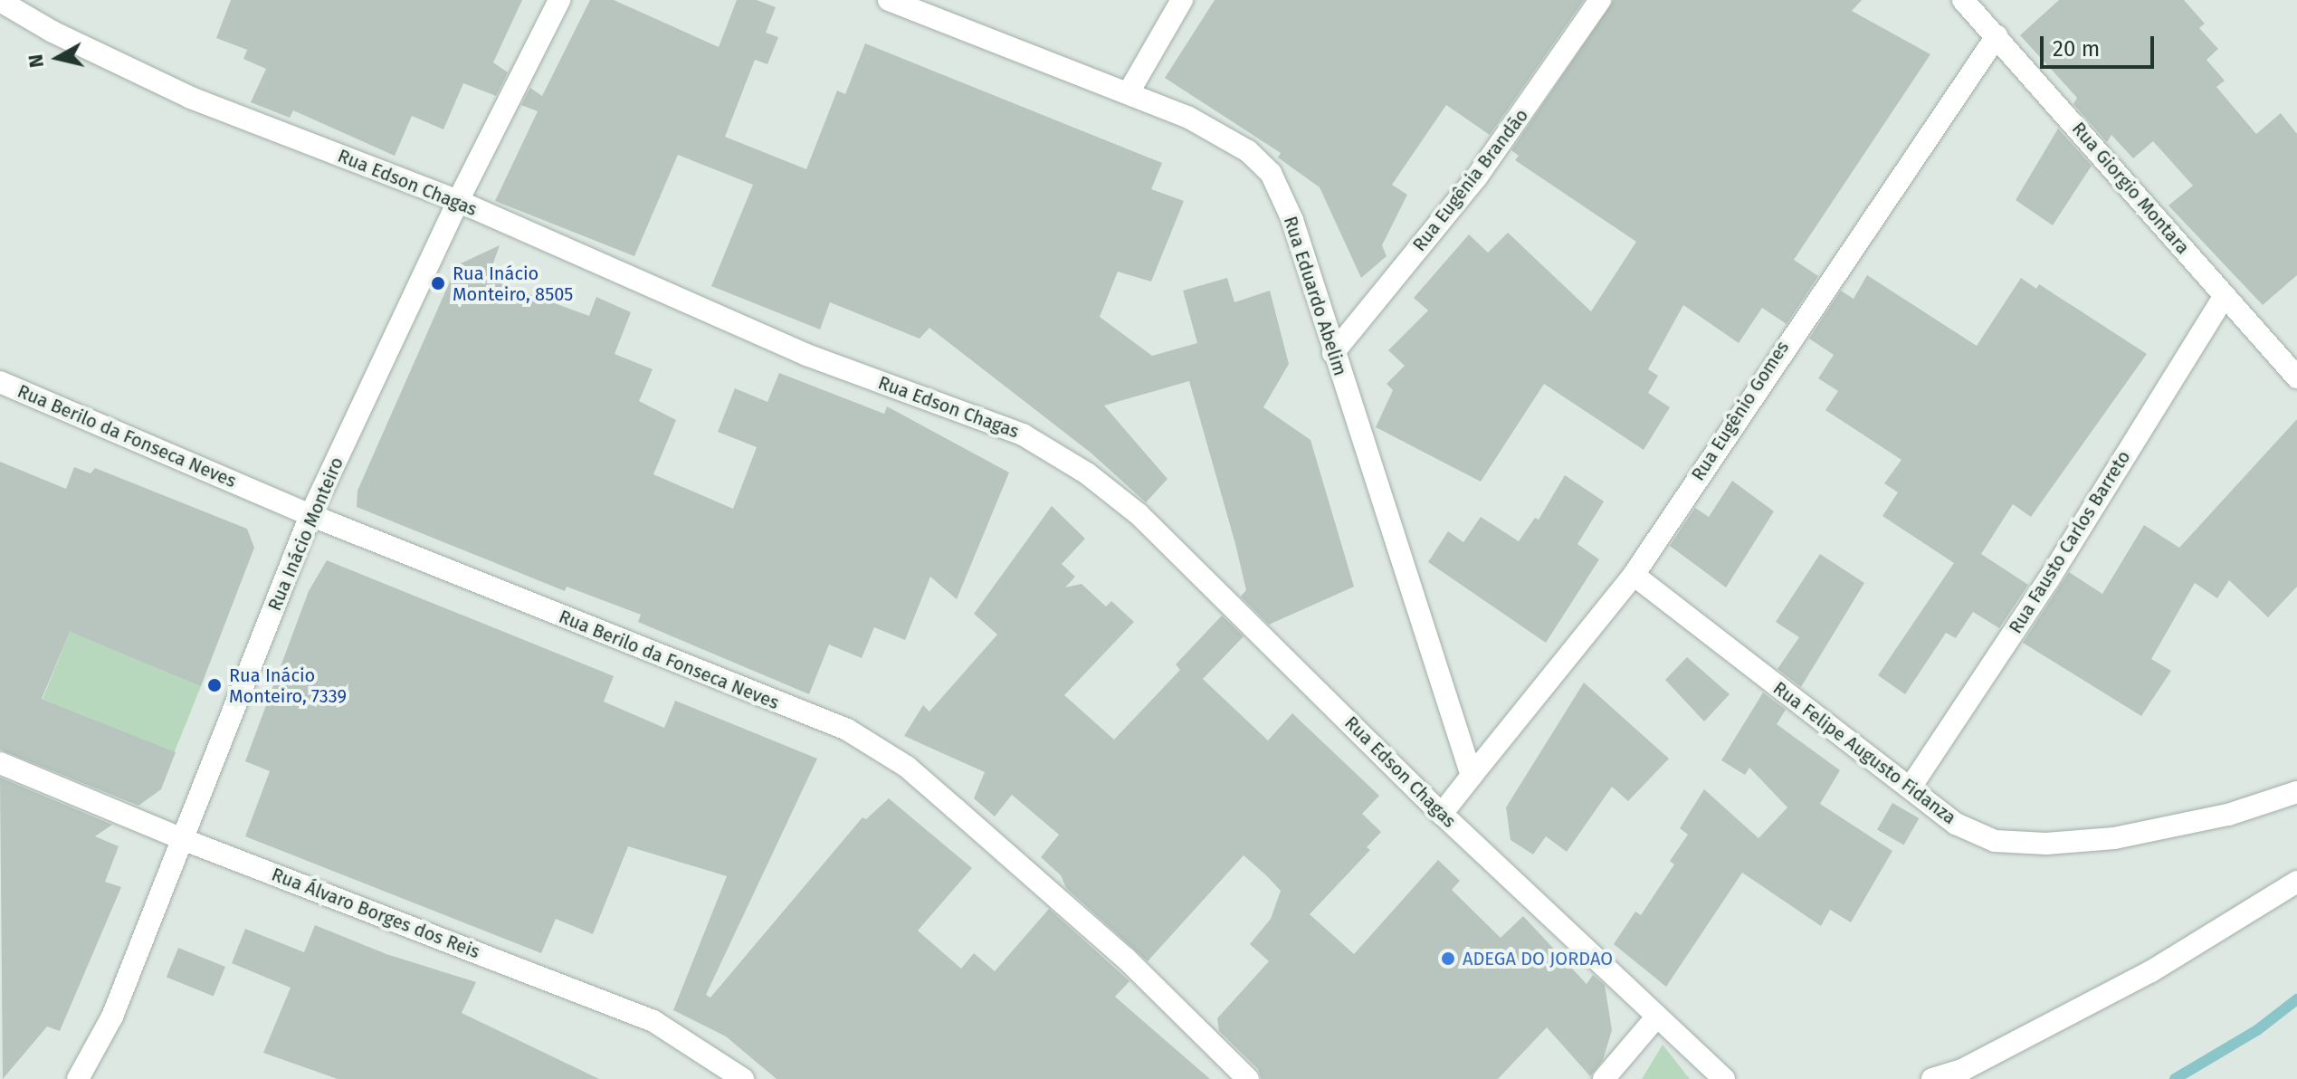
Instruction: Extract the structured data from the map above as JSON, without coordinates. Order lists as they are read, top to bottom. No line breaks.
{"streets":{"street":["Rua Eugênia Brandão","Rua Edson Chagas","Rua Giorgio Montara","Rua Eduardo Abelim","Rua Eugênio Gomes","Rua Berilo da Fonseca Neves","Rua Inácio Monteiro","Rua Fausto Carlos Barreto","Rua Felipe Augusto Fidanza","Rua Álvaro Borges dos Reis"]},"crossings":[["Rua Eugênia Brandão","Rua Eduardo Abelim"],["Rua Edson Chagas","Rua Inácio Monteiro"],["Rua Giorgio Montara","Rua Eugênio Gomes"],["Rua Giorgio Montara","Rua Fausto Carlos Barreto"],["Rua Eduardo Abelim","Rua Eugênio Gomes"],["Rua Eugênio Gomes","Rua Felipe Augusto Fidanza"],["Rua Berilo da Fonseca Neves","Rua Inácio Monteiro"],["Rua Inácio Monteiro","Rua Álvaro Borges dos Reis"],["Rua Fausto Carlos Barreto","Rua Felipe Augusto Fidanza"]],"places":["Rua Inácio Monteiro, 8505","Rua Inácio Monteiro, 7339","ADEGA DO JORDAO"],"scale_bar":"20 m","north":"left"}
